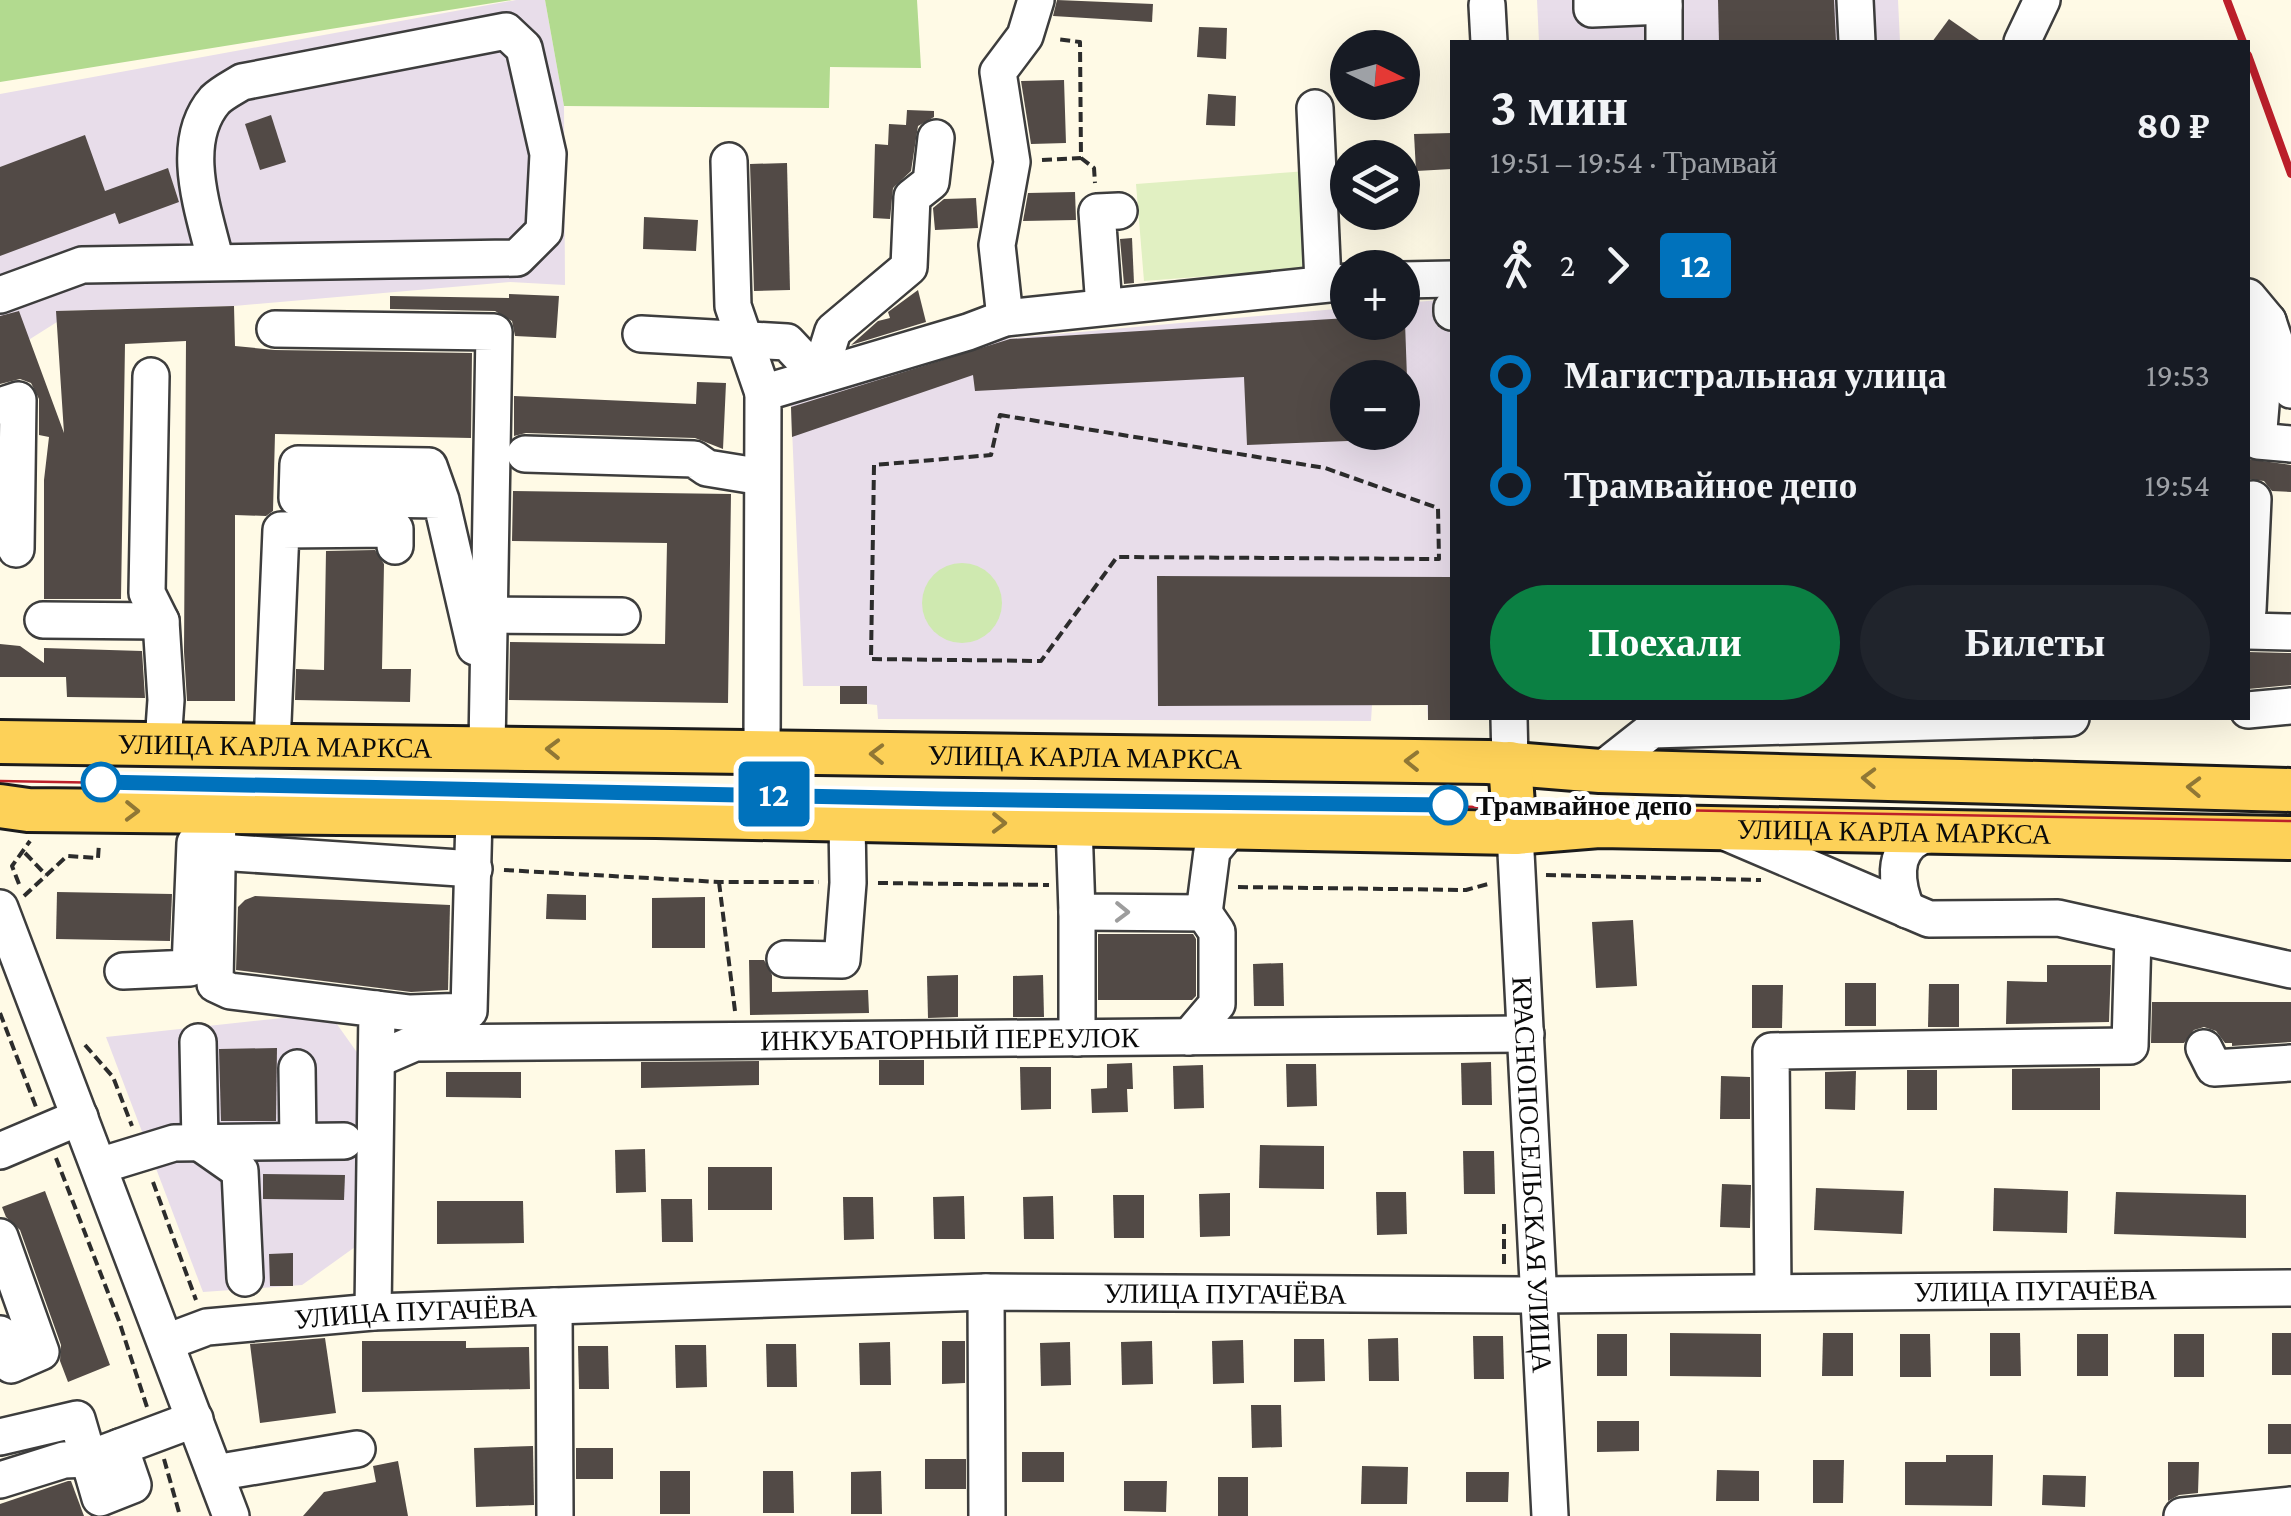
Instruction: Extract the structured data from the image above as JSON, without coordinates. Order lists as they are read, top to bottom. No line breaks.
{"streets":{"main road":["УЛИЦА КАРЛА МАРКСА"],"street":["ИНКУБАТОРНЫЙ ПЕРЕУЛОК","КРАСНОПОСЕЛЬСКАЯ УЛИЦА","УЛИЦА ПУГАЧЁВА"]},"crossings":[["УЛИЦА КАРЛА МАРКСА","КРАСНОПОСЕЛЬСКАЯ УЛИЦА"],["ИНКУБАТОРНЫЙ ПЕРЕУЛОК","КРАСНОПОСЕЛЬСКАЯ УЛИЦА"],["КРАСНОПОСЕЛЬСКАЯ УЛИЦА","УЛИЦА ПУГАЧЁВА"]],"places":["Трамвайное депо"],"lines":["tram line 12"],"north":"right","page":{"on_map":"12","map_buttons":["+","−"],"heading":["3 мин","19:51 – 19:54 · Трамвай","80 ₽"],"legs":["2","12"],"list":[{"name":"Магистральная улица","value":"19:53"},{"name":"Трамвайное депо","value":"19:54"}],"buttons":["Поехали","Билеты"]}}
